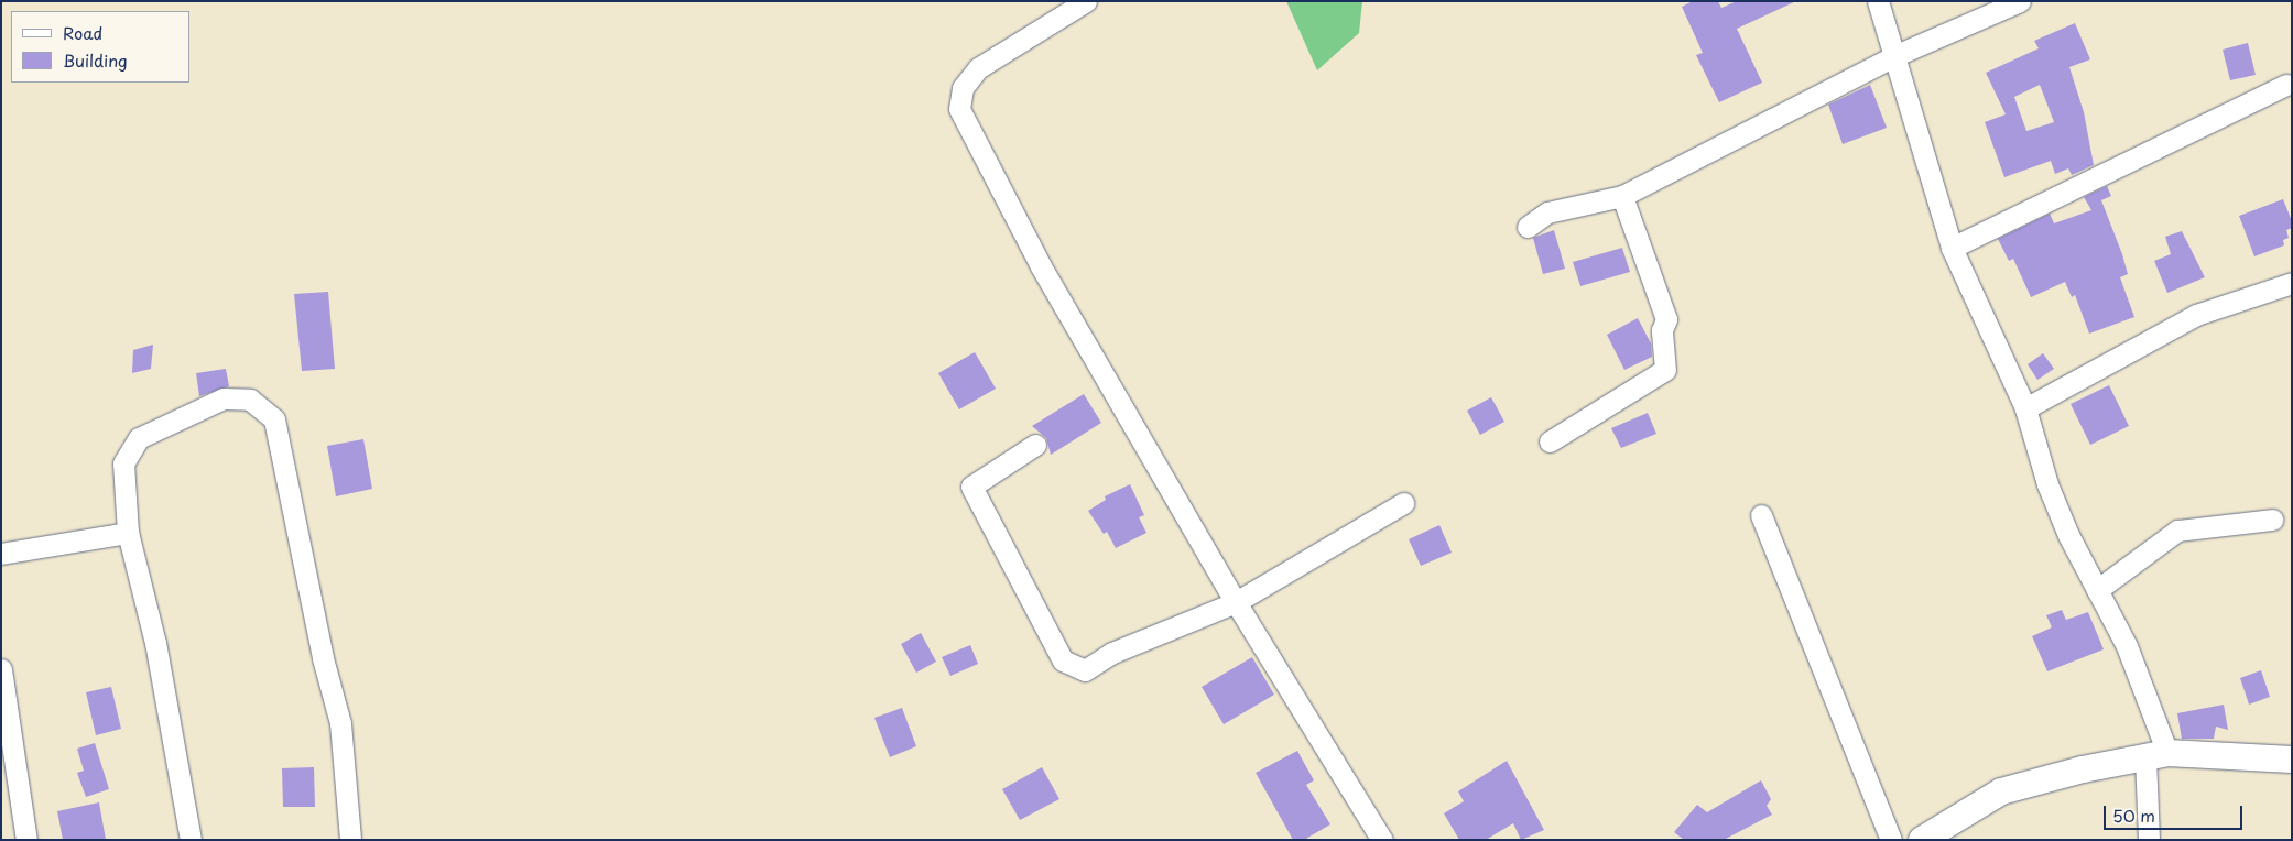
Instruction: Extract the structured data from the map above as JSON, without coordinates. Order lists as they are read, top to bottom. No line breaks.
{"legend":["Road","Building"],"scale_bar":"50 m"}
